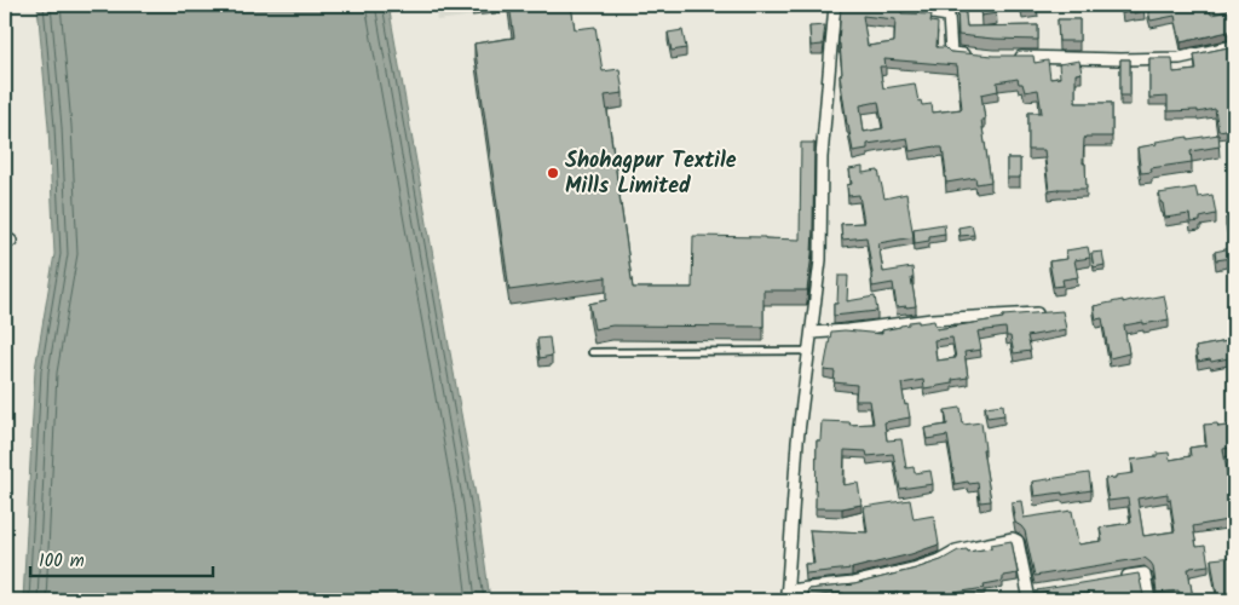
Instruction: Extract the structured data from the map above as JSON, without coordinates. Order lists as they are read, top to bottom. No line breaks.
{"places":["Shohagpur Textile Mills Limited"],"scale_bar":"100 m"}
